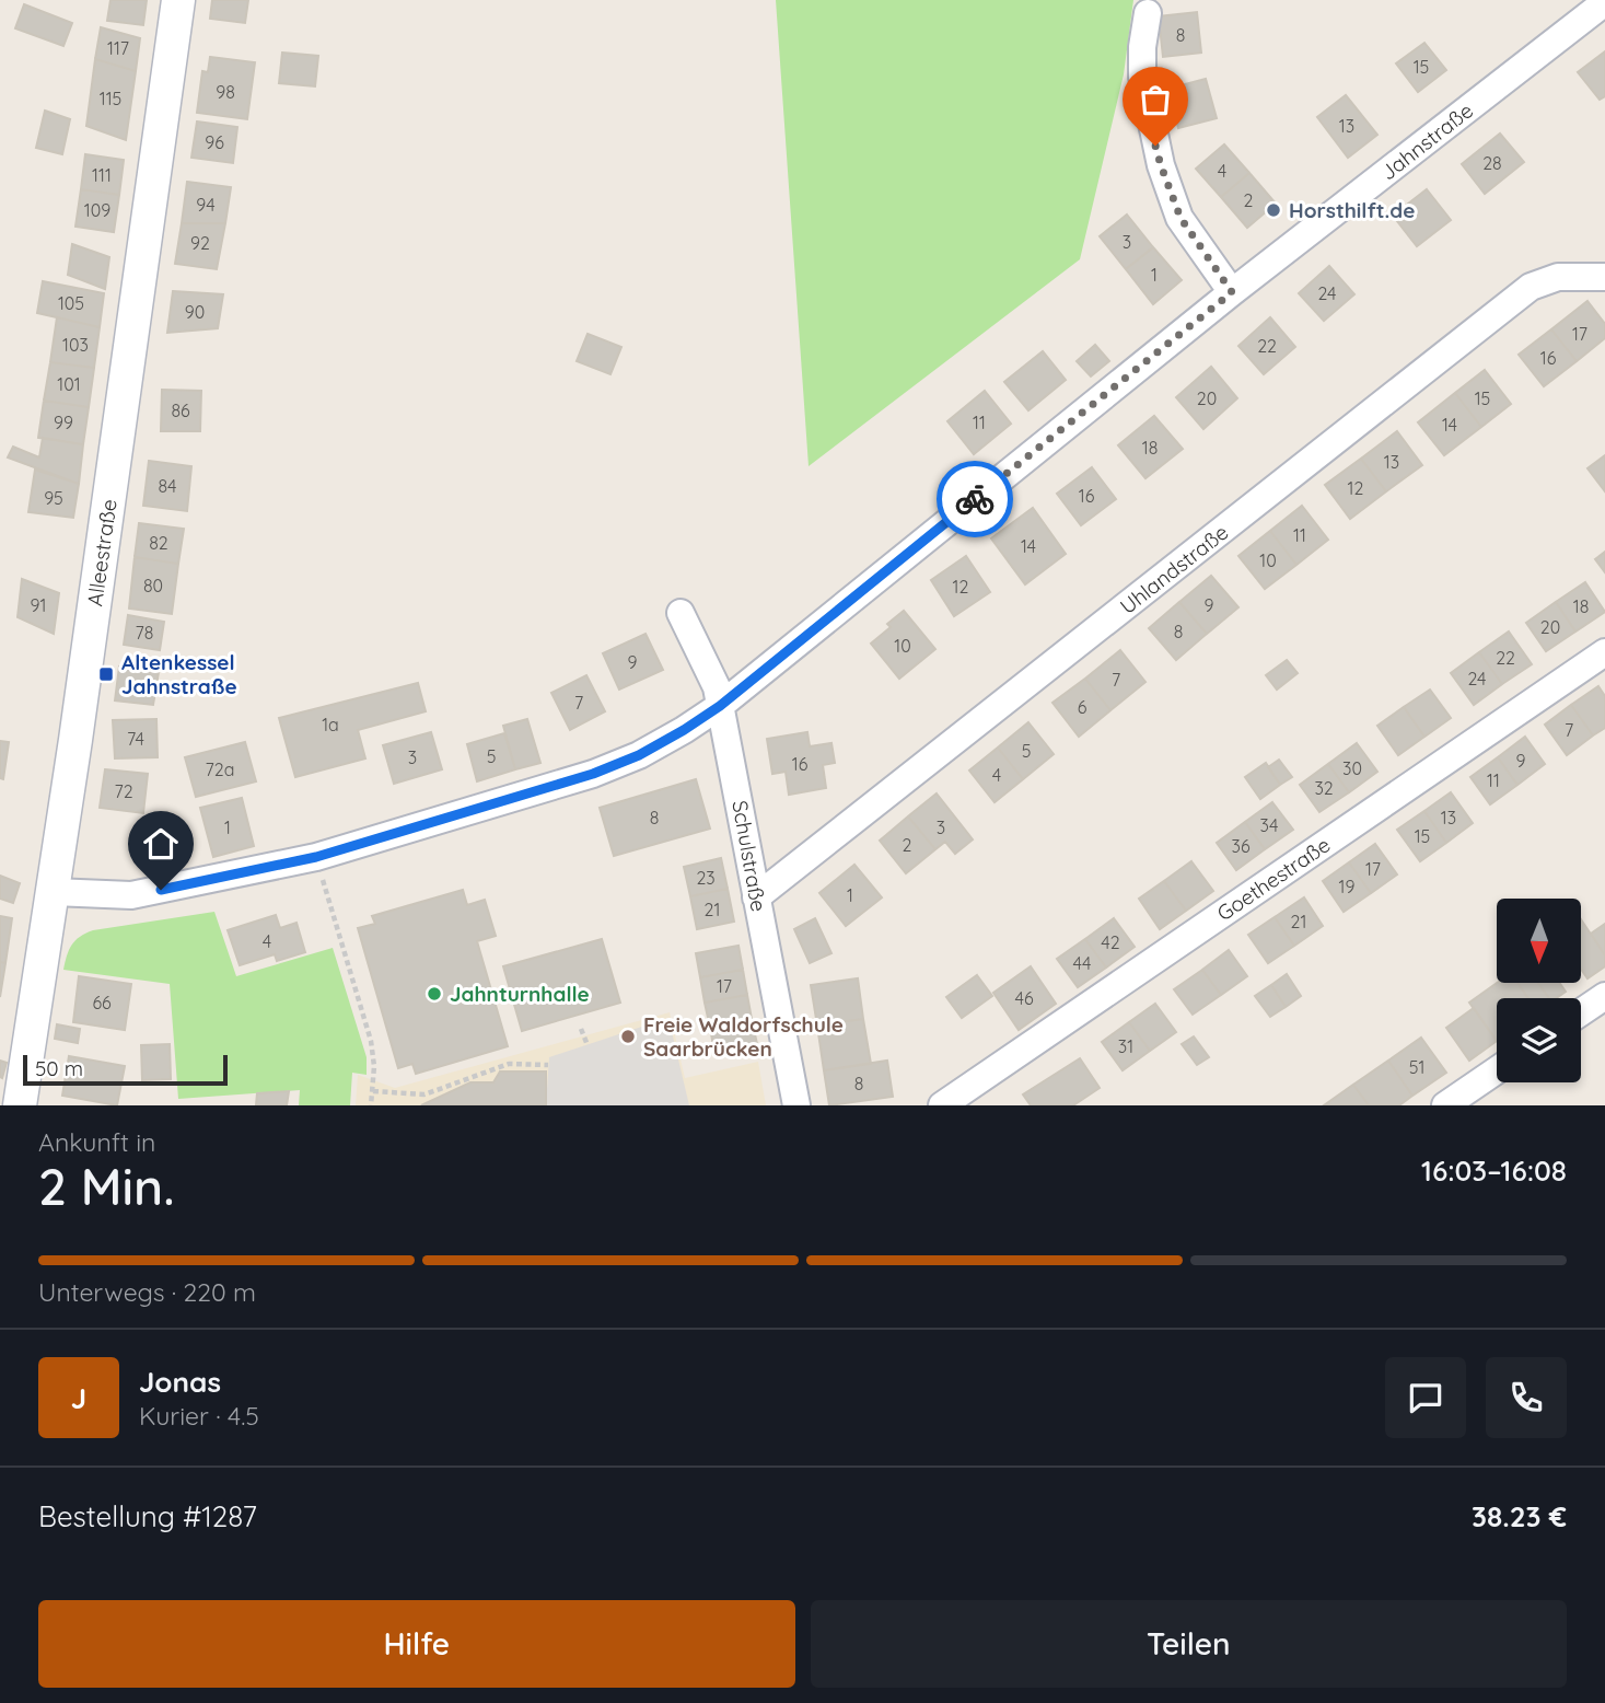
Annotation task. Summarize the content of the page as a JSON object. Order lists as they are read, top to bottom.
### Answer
{
  "streets": {
    "street": [
      "Jahnstraße",
      "Alleestraße",
      "Uhlandstraße",
      "Schulstraße",
      "Goethestraße"
    ]
  },
  "crossings": [
    ["Jahnstraße", "Alleestraße"],
    ["Jahnstraße", "Schulstraße"],
    ["Uhlandstraße", "Schulstraße"]
  ],
  "places": {
    "other": ["Horsthilft.de", "Jahnturnhalle", "Freie Waldorfschule Saarbrücken"],
    "transit": ["Altenkessel Jahnstraße"]
  },
  "house_numbers": [
    "8",
    "117",
    "15",
    "98",
    "115",
    "13",
    "96",
    "28",
    "4",
    "111",
    "2",
    "94",
    "109",
    "3",
    "92",
    "1",
    "24",
    "105",
    "90",
    "17",
    "103",
    "22",
    "16",
    "101",
    "20",
    "15",
    "86",
    "99",
    "11",
    "14",
    "18",
    "13",
    "84",
    "12",
    "16",
    "95",
    "11",
    "82",
    "14",
    "10",
    "80",
    "12",
    "91",
    "9",
    "18",
    "20",
    "8",
    "78",
    "10",
    "22",
    "9",
    "24",
    "7",
    "7",
    "6",
    "1a",
    "7",
    "74",
    "5",
    "5",
    "3",
    "9",
    "16",
    "30",
    "72a",
    "4",
    "11",
    "32",
    "72",
    "8",
    "13",
    "34",
    "1",
    "3",
    "15",
    "2",
    "36",
    "17",
    "23",
    "19",
    "1",
    "21",
    "21",
    "4",
    "42",
    "44",
    "17",
    "46",
    "66",
    "31",
    "51",
    "8"
  ],
  "scale_bar": "50 m",
  "north": "bottom",
  "page": {
    "scale": "50 m",
    "heading": ["2 Min.", "Ankunft in", "16:03–16:08"],
    "panel": [
      "Jonas",
      "Kurier · 4.5",
      "Bestellung #1287",
      "38.23 €"
    ],
    "bar": "Unterwegs · 220 m",
    "round": "J",
    "buttons": ["Hilfe", "Teilen"]
  }
}
